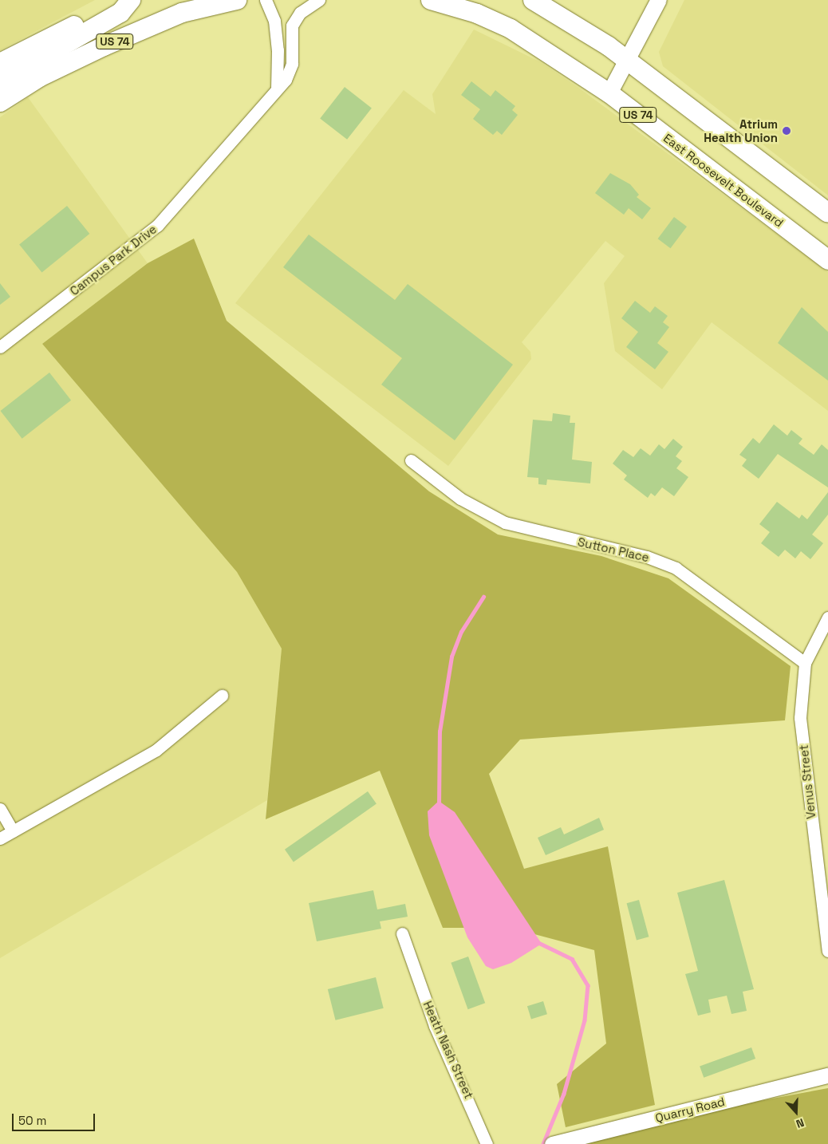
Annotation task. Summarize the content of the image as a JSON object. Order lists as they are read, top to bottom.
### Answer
{
  "streets": {
    "highway": ["US 74", "East Roosevelt Boulevard"],
    "street": [
      "Campus Park Drive",
      "Sutton Place",
      "Venus Street",
      "Heath Nash Street",
      "Quarry Road"
    ]
  },
  "crossings": [
    ["Sutton Place", "Venus Street"]
  ],
  "places": ["Atrium Health Union"],
  "scale_bar": "50 m",
  "north": "bottom"
}
